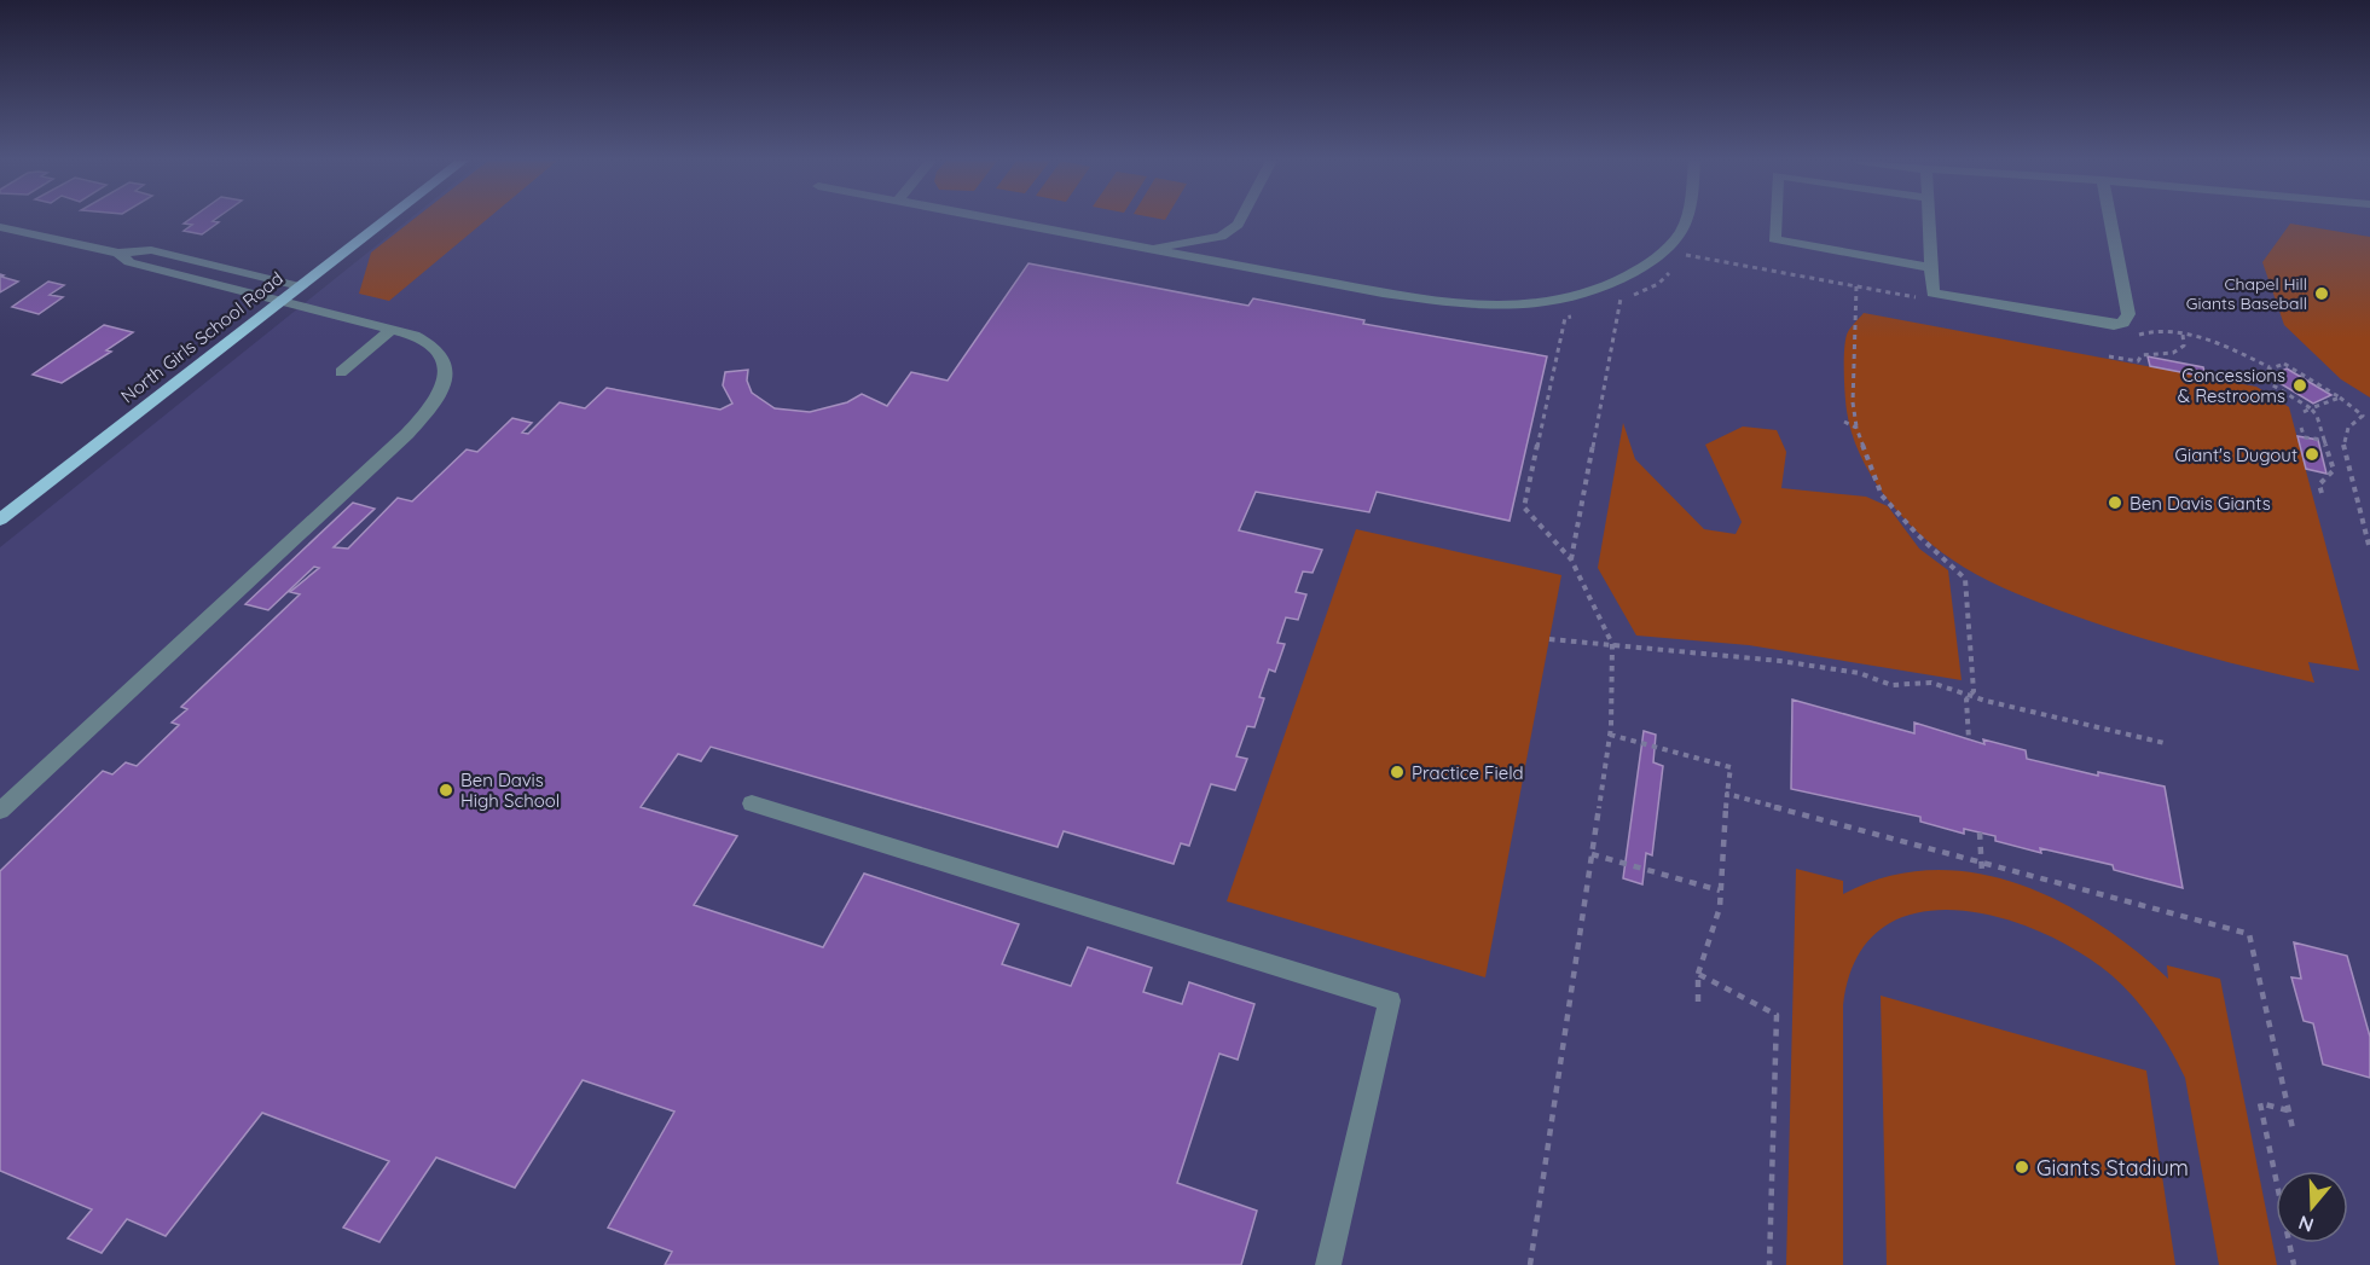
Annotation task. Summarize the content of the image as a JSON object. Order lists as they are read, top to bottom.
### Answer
{
  "streets": {
    "main road": ["North Girls School Road"]
  },
  "places": [
    "Chapel Hill Giants Baseball",
    "Concessions & Restrooms",
    "Giant's Dugout",
    "Ben Davis Giants",
    "Practice Field",
    "Ben Davis High School",
    "Giants Stadium"
  ],
  "north": "bottom"
}
